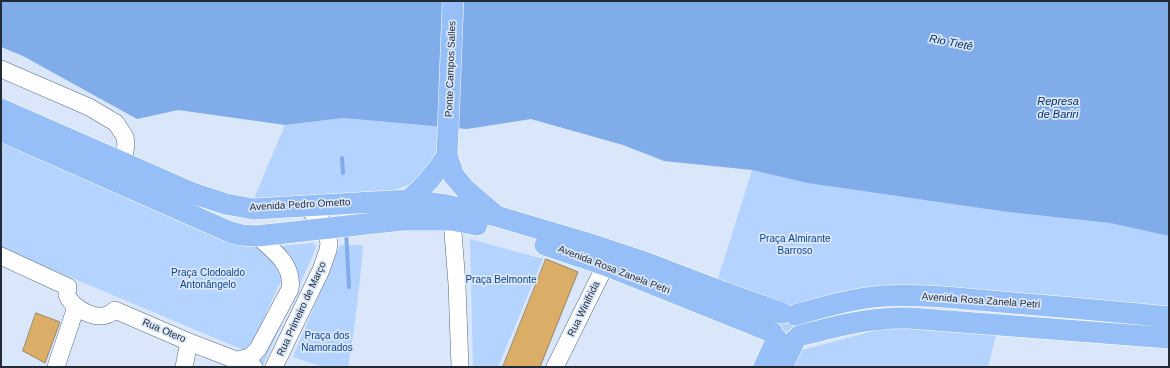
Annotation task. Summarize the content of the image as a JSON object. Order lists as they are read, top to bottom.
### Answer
{
  "streets": {
    "main road": ["Ponte Campos Salles", "Avenida Pedro Ometto", "Avenida Rosa Zanela Petri"],
    "street": ["Rua Primeiro de Março", "Rua Winifrida", "Rua Otero"]
  },
  "crossings": [
    ["Avenida Pedro Ometto", "Avenida Rosa Zanela Petri"],
    ["Avenida Rosa Zanela Petri", "Rua Winifrida"],
    ["Rua Primeiro de Março", "Rua Otero"]
  ],
  "water": ["Rio Tietê", "Represa de Bariri"],
  "parks": [
    "Praça Almirante Barroso",
    "Praça Clodoaldo Antonângelo",
    "Praça Belmonte",
    "Praça dos Namorados"
  ]
}
